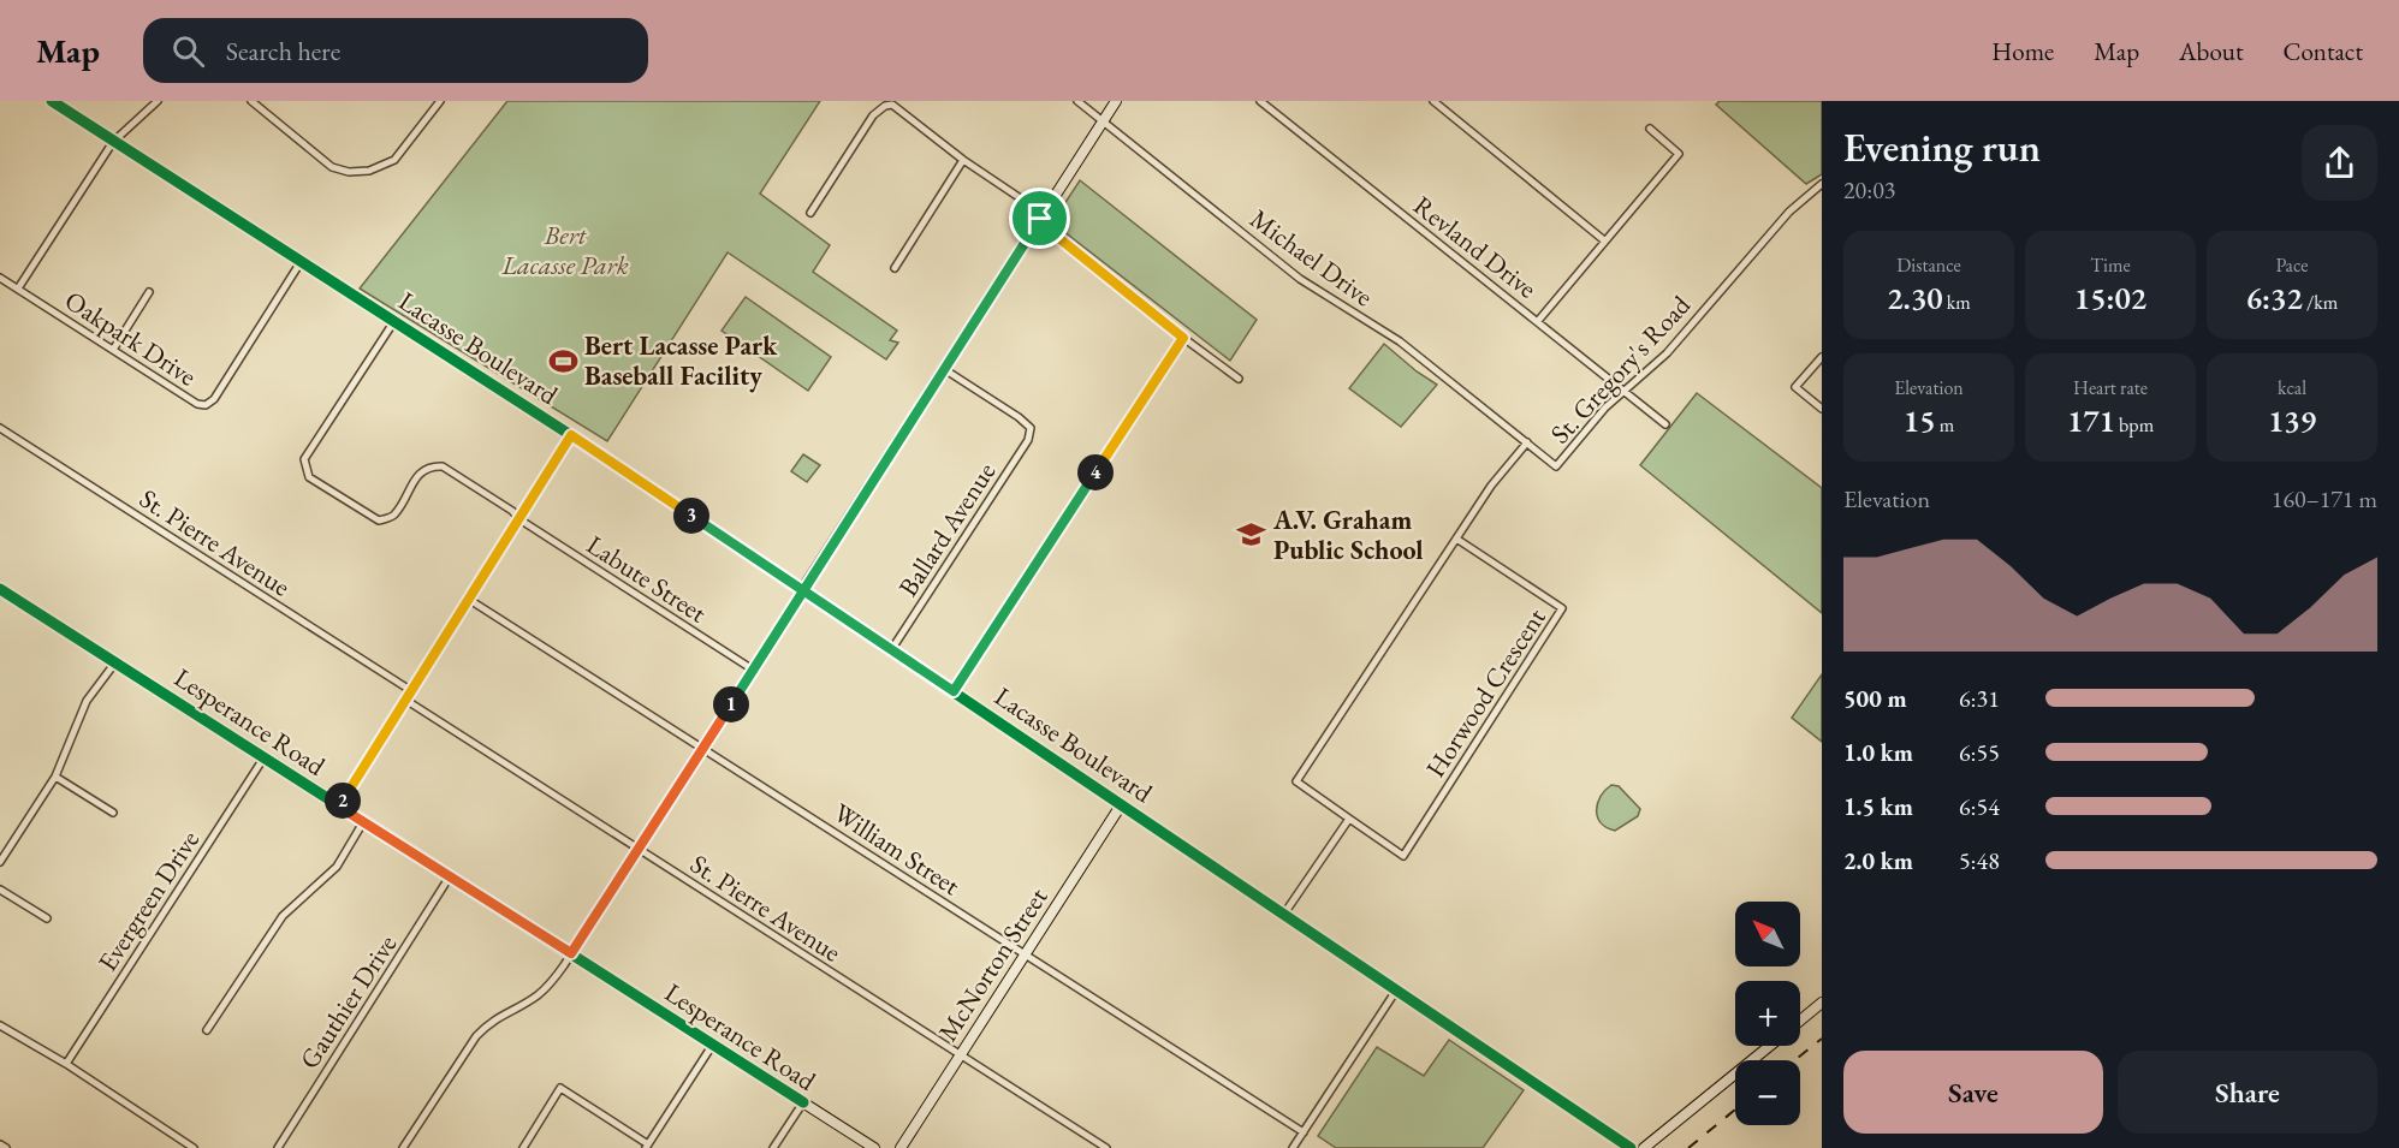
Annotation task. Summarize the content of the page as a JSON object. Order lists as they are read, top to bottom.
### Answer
{
  "streets": {
    "street": [
      "Revland Drive",
      "Michael Drive",
      "Oakpark Drive",
      "Lacasse Boulevard",
      "St. Gregory's Road",
      "Ballard Avenue",
      "St. Pierre Avenue",
      "Labute Street",
      "Horwood Crescent",
      "Lesperance Road",
      "William Street",
      "Evergreen Drive",
      "McNorton Street",
      "Gauthier Drive"
    ]
  },
  "crossings": [
    ["Revland Drive", "St. Gregory's Road"],
    ["Michael Drive", "St. Gregory's Road"],
    ["Oakpark Drive", "Lacasse Boulevard"],
    ["Lacasse Boulevard", "Ballard Avenue"],
    ["Lacasse Boulevard", "Labute Street"],
    ["Lacasse Boulevard", "McNorton Street"],
    ["St. Gregory's Road", "Horwood Crescent"],
    ["St. Pierre Avenue", "McNorton Street"],
    ["Lesperance Road", "Evergreen Drive"],
    ["Lesperance Road", "Gauthier Drive"],
    ["William Street", "McNorton Street"]
  ],
  "parks": ["Bert Lacasse Park"],
  "places": {
    "sports": ["Bert Lacasse Park Baseball Facility"],
    "school or university": ["A.V. Graham Public School"]
  },
  "north": "top left",
  "page": {
    "header": "Map",
    "search": "Search here",
    "nav": [
      "Home",
      "Map",
      "About",
      "Contact"
    ],
    "heading": ["Evening run", "20:03"],
    "stats": [
      ["Distance", "2.30 km"],
      ["Time", "15:02"],
      ["Pace", "6:32 /km"],
      ["Elevation", "15 m"],
      ["Heart rate", "171 bpm"],
      ["kcal", "139"]
    ],
    "pins": [
      "4",
      "3",
      "1",
      "2"
    ],
    "chart": ["Elevation", "160–171 m"],
    "list": [
      {
        "name": "500 m",
        "note": "6:31"
      },
      {
        "name": "1.0 km",
        "note": "6:55"
      },
      {
        "name": "1.5 km",
        "note": "6:54"
      },
      {
        "name": "2.0 km",
        "note": "5:48"
      }
    ],
    "map_buttons": ["+", "−"],
    "buttons": ["Save", "Share"]
  }
}
